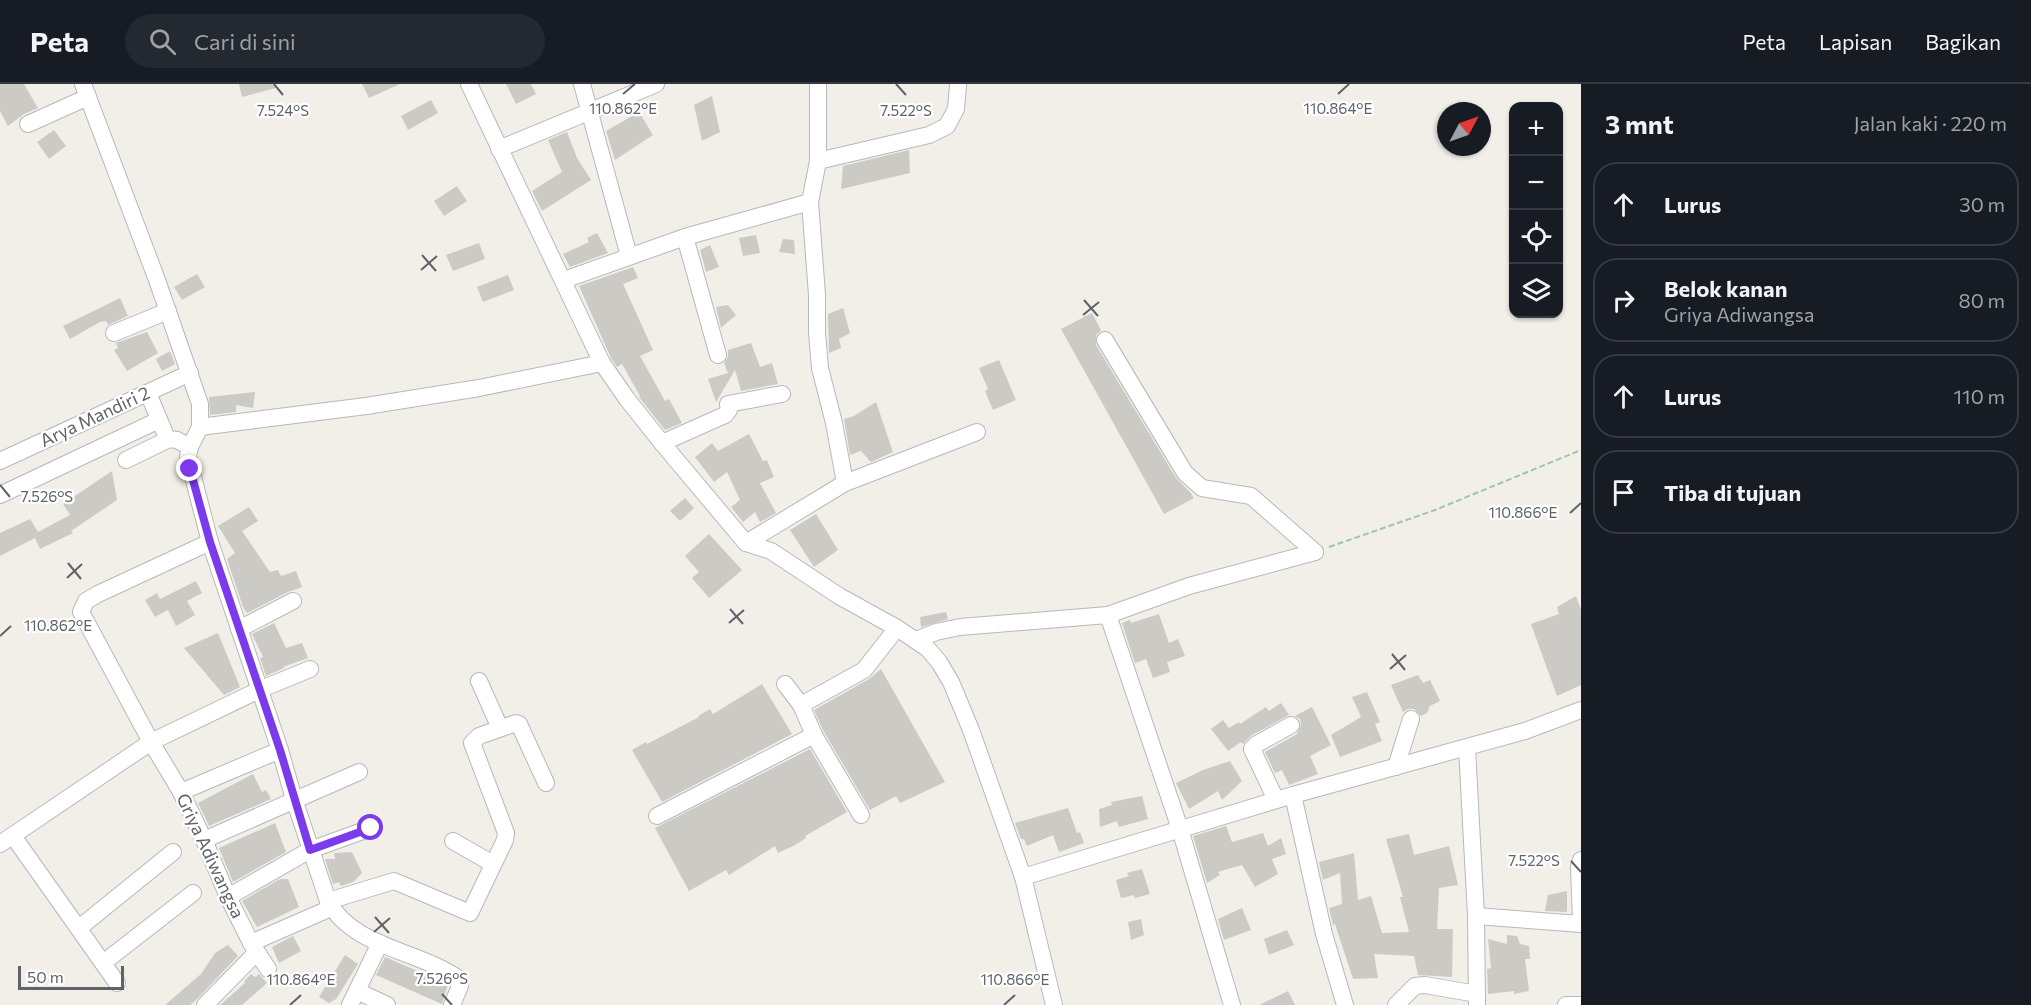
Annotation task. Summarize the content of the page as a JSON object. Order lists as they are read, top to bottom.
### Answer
{
  "streets": {
    "street": ["Arya Mandiri 2", "Griya Adiwangsa"]
  },
  "scale_bar": "50 m",
  "north": "top right",
  "page": {
    "header": "Peta",
    "search": "Cari di sini",
    "nav": ["Peta", "Lapisan", "Bagikan"],
    "heading": ["3 mnt", "Jalan kaki · 220 m"],
    "map_buttons": ["+", "−"],
    "list": [
      ["Lurus", "30 m"],
      ["Belok kanan", "Griya Adiwangsa", "80 m"],
      ["Lurus", "110 m"],
      "Tiba di tujuan"
    ],
    "scale": "50 m"
  },
  "coordinates": [
    "110.862°E",
    "110.864°E",
    "7.524°S",
    "7.522°S",
    "7.526°S",
    "110.866°E"
  ]
}
